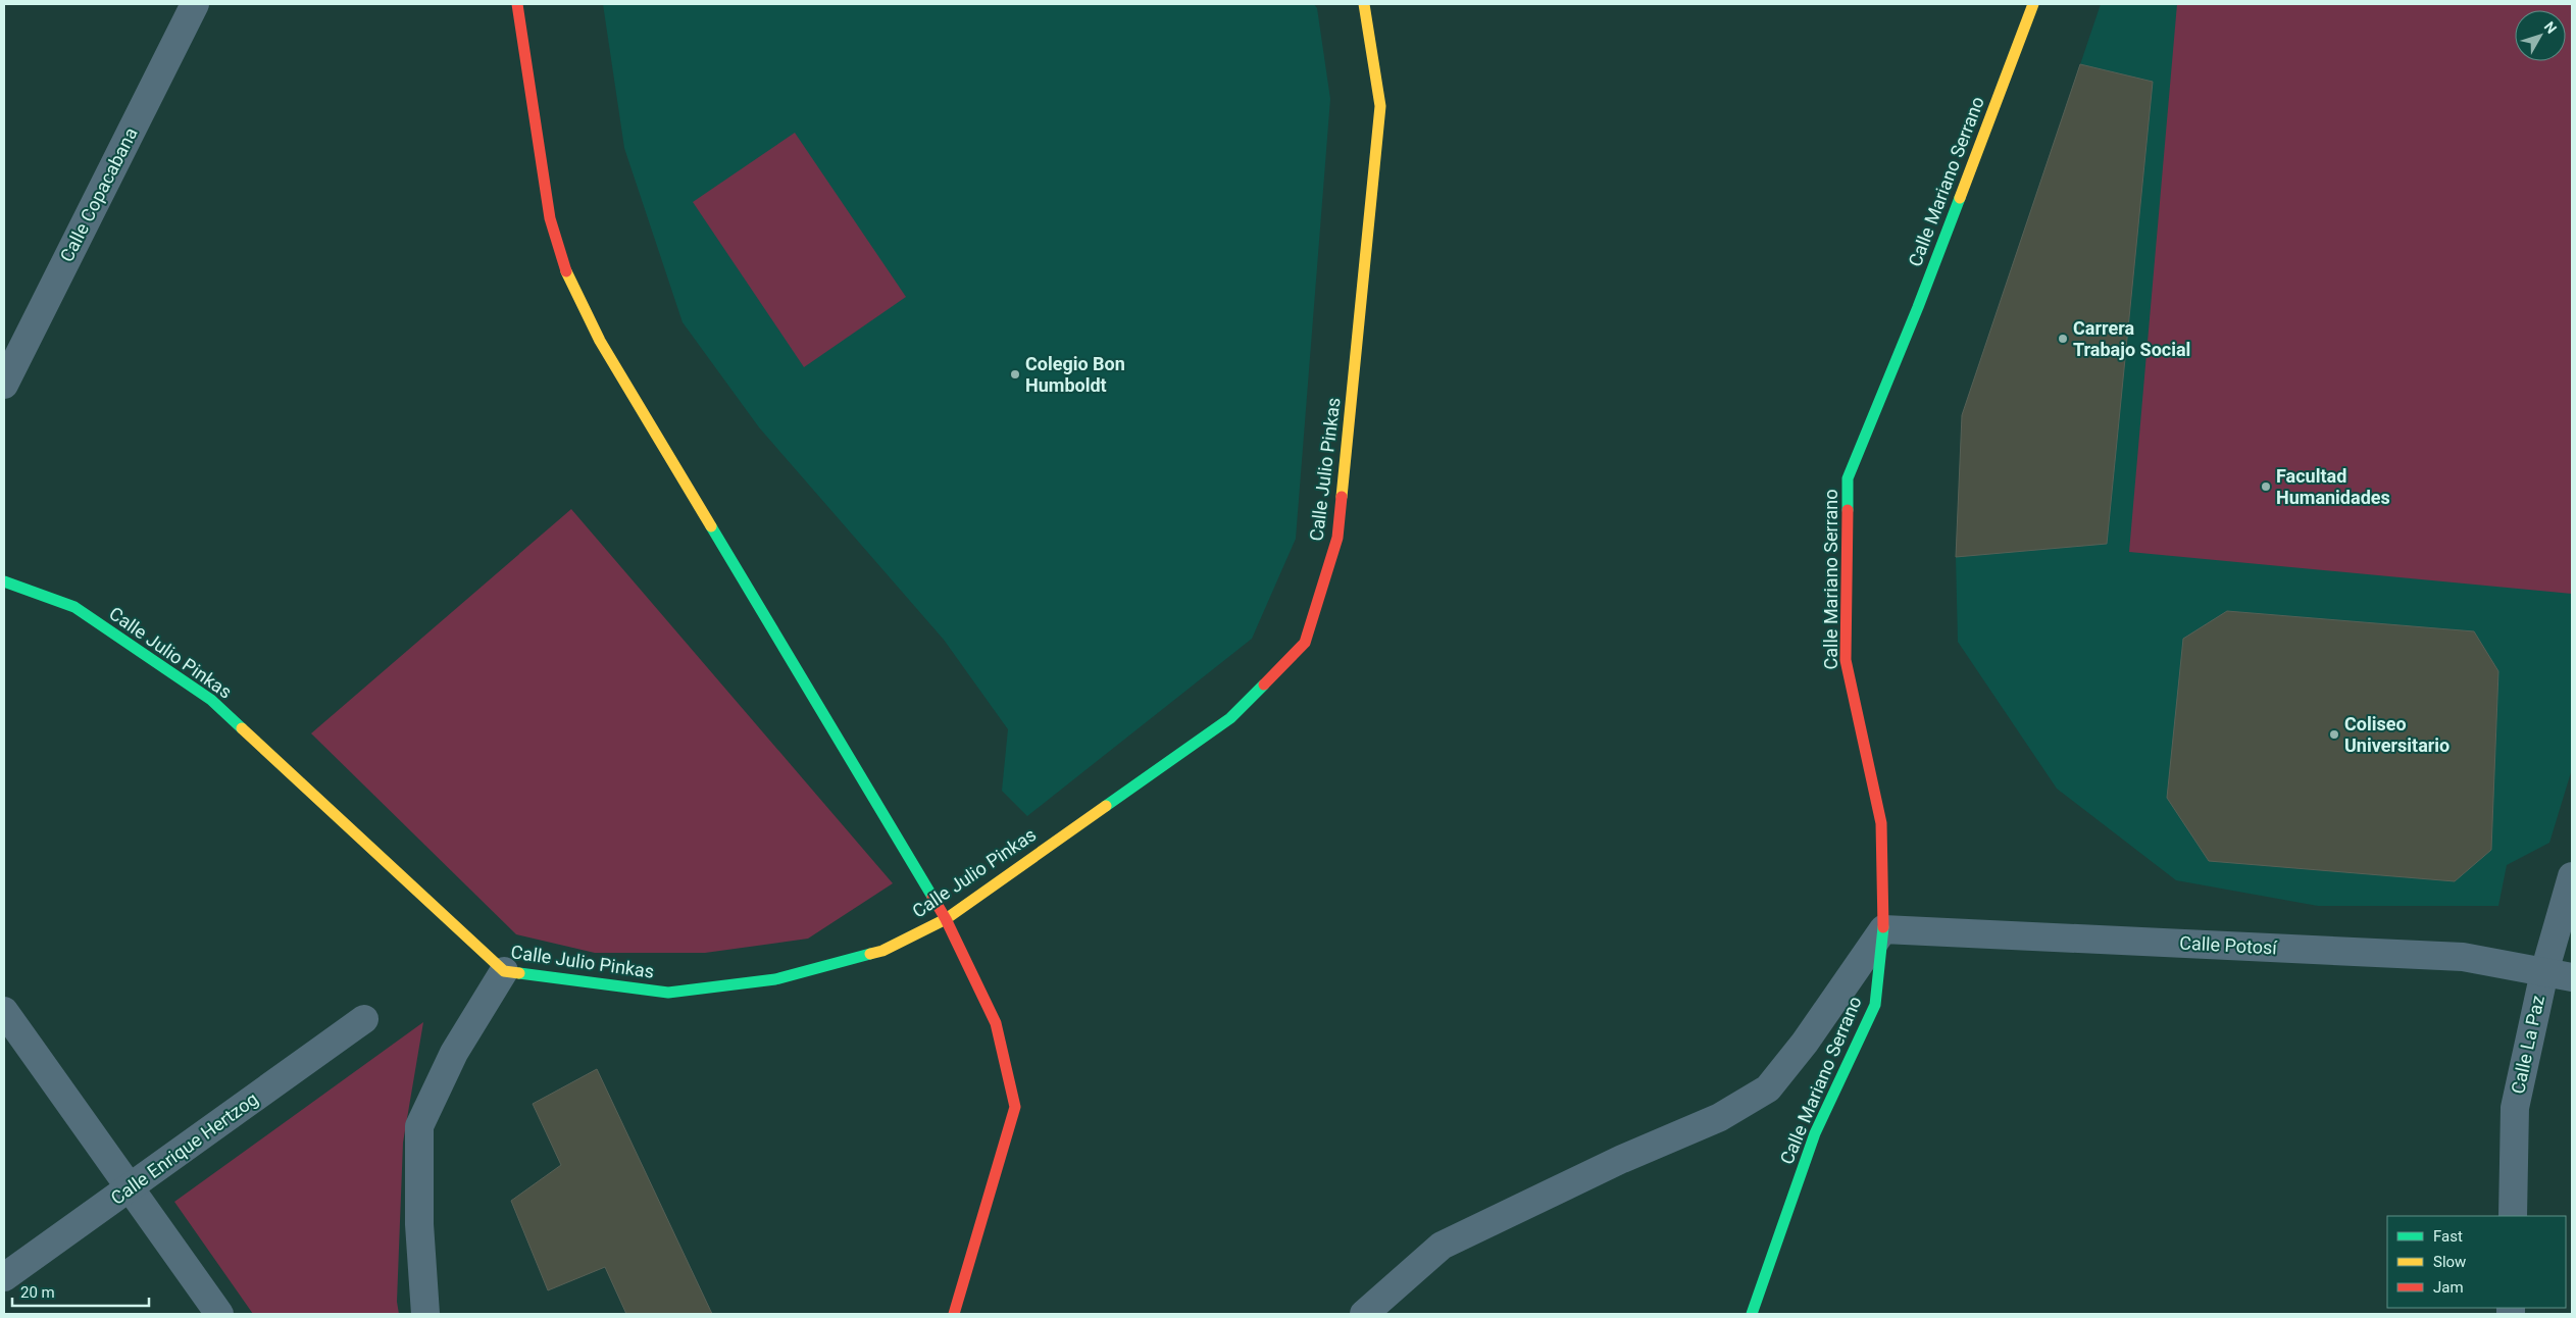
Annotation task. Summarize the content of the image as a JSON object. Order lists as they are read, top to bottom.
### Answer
{
  "streets": {
    "street": [
      "Calle Mariano Serrano",
      "Calle Copacabana",
      "Calle Julio Pinkas",
      "Calle Potosí",
      "Calle La Paz",
      "Calle Enrique Hertzog"
    ]
  },
  "crossings": [
    ["Calle Mariano Serrano", "Calle Potosí"],
    ["Calle Potosí", "Calle La Paz"]
  ],
  "places": [
    "Carrera Trabajo Social",
    "Colegio Bon Humboldt",
    "Facultad Humanidades",
    "Coliseo Universitario"
  ],
  "legend": ["Fast", "Slow", "Jam"],
  "scale_bar": "20 m",
  "north": "top right"
}
